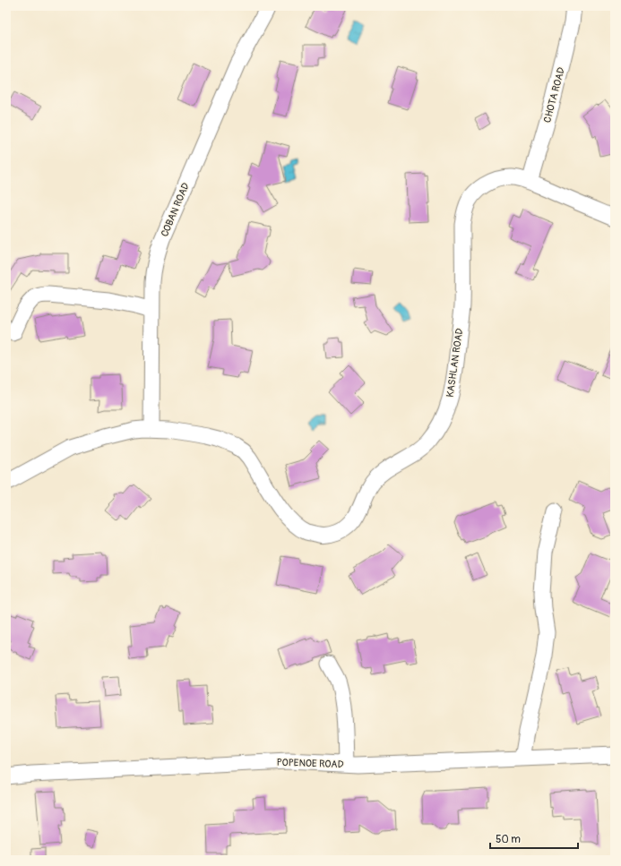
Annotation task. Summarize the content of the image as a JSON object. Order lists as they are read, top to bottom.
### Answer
{
  "streets": {
    "street": [
      "CHOTA ROAD",
      "COBAN ROAD",
      "KASHLAN ROAD",
      "POPENOE ROAD"
    ]
  },
  "crossings": [
    ["CHOTA ROAD", "KASHLAN ROAD"],
    ["COBAN ROAD", "KASHLAN ROAD"]
  ],
  "scale_bar": "50 m"
}
